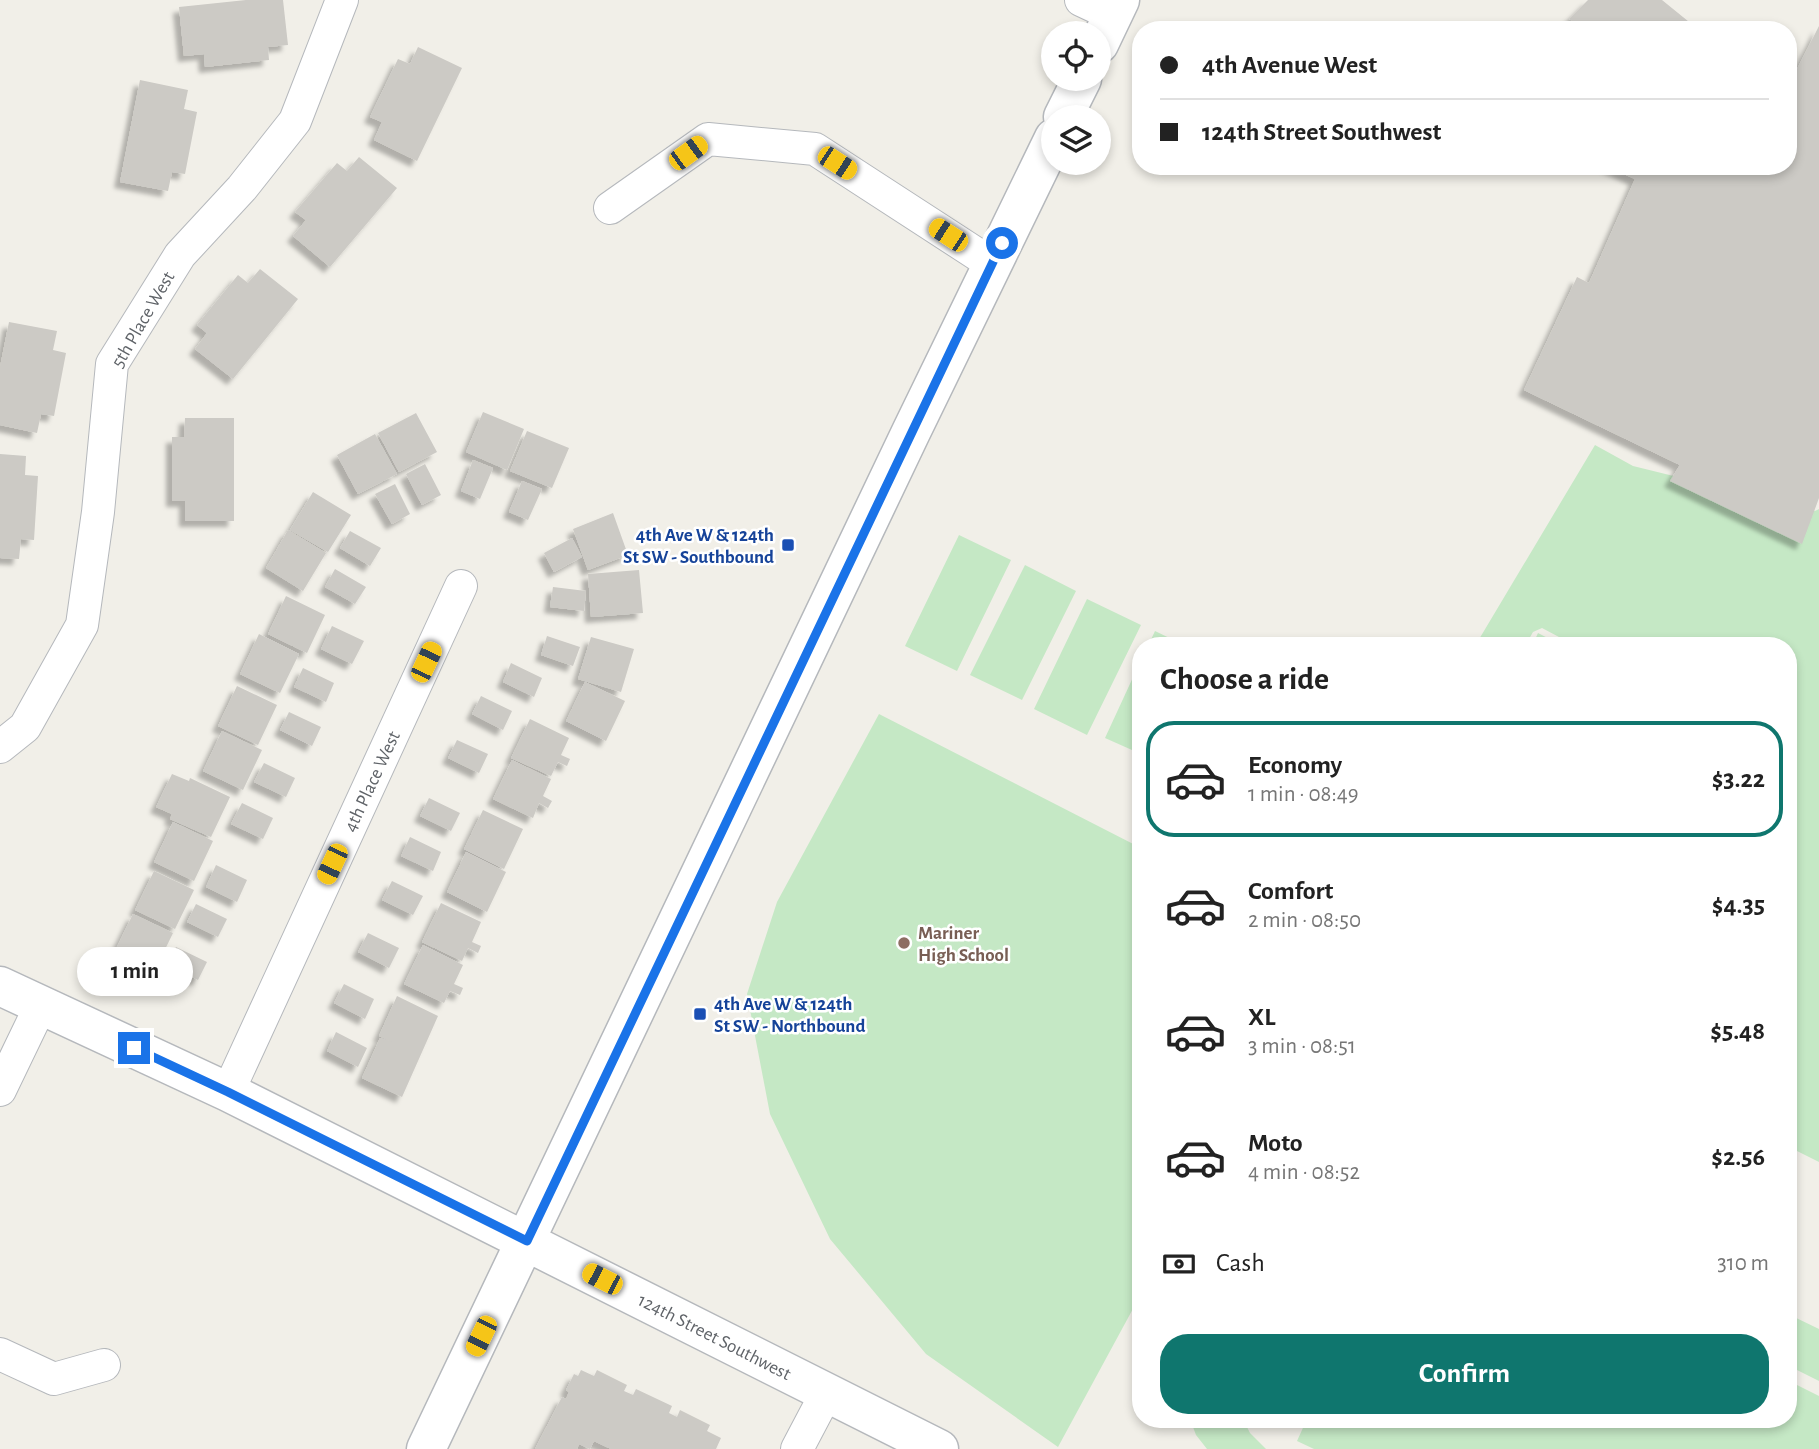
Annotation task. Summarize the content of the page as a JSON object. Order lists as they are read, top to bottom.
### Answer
{
  "streets": {
    "street": ["5th Place West", "4th Place West", "124th Street Southwest"]
  },
  "crossings": [
    ["4th Place West", "124th Street Southwest"]
  ],
  "places": {
    "transit": ["4th Ave W & 124th St SW - Southbound", "4th Ave W & 124th St SW - Northbound"],
    "other": ["Mariner High School"]
  },
  "page": {
    "banner": ["4th Avenue West", "124th Street Southwest"],
    "heading": "Choose a ride",
    "list": [
      {
        "name": "Economy",
        "note": "1 min · 08:49",
        "value": "$3.22"
      },
      {
        "name": "Comfort",
        "note": "2 min · 08:50",
        "value": "$4.35"
      },
      {
        "name": "XL",
        "note": "3 min · 08:51",
        "value": "$5.48"
      },
      {
        "name": "Moto",
        "note": "4 min · 08:52",
        "value": "$2.56"
      }
    ],
    "bubble": "1 min",
    "pay": ["Cash", "310 m"],
    "buttons": "Confirm"
  }
}
